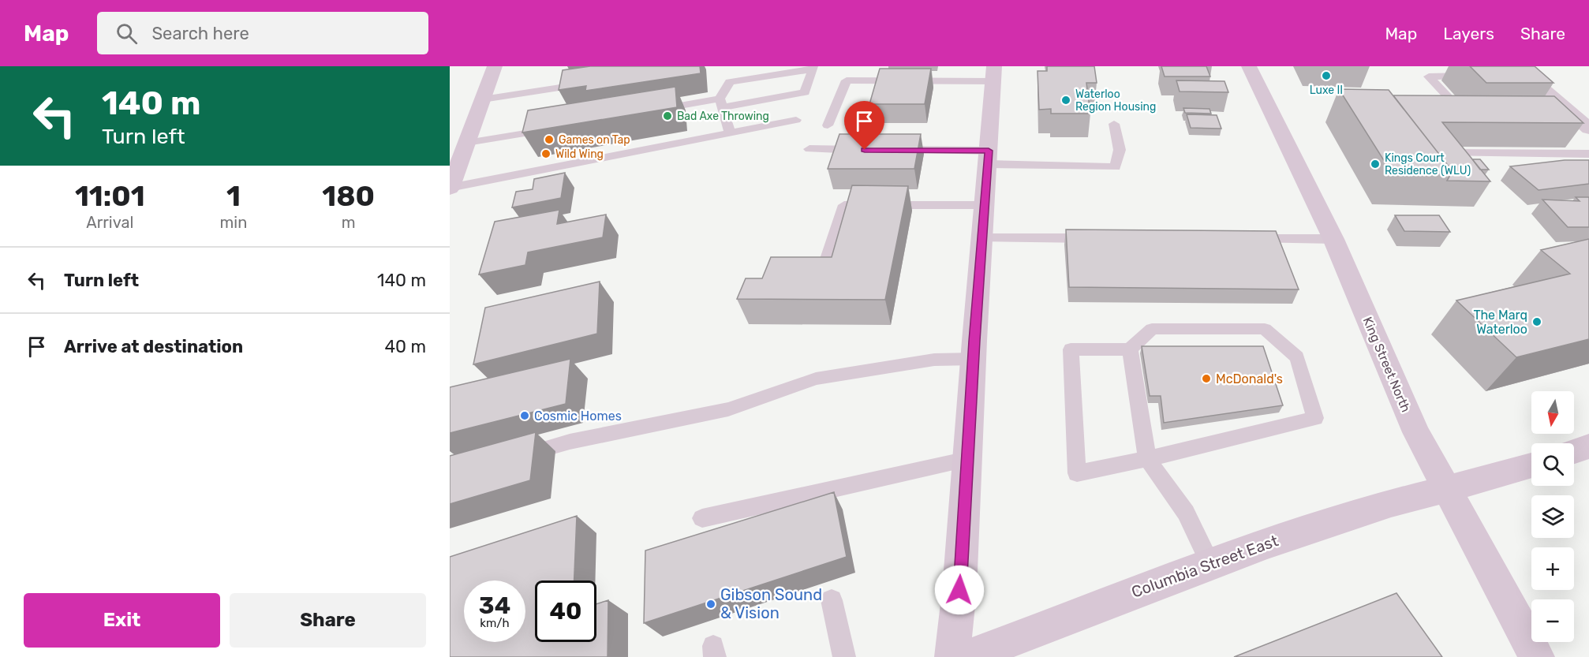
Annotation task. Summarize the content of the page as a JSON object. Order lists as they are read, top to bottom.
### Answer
{
  "streets": {
    "main road": ["King Street North", "Columbia Street East"]
  },
  "crossings": [
    ["King Street North", "Columbia Street East"]
  ],
  "places": [
    "Luxe II",
    "Waterloo Region Housing",
    "Bad Axe Throwing",
    "Games on Tap",
    "Wild Wing",
    "Kings Court Residence (WLU)",
    "The Marq Waterloo",
    "McDonald's",
    "Cosmic Homes",
    "Gibson Sound & Vision"
  ],
  "north": "bottom",
  "page": {
    "header": "Map",
    "search": "Search here",
    "nav": ["Map", "Layers", "Share"],
    "turn": ["140 m", "Turn left"],
    "eta": [
      "11:01",
      "Arrival",
      "1",
      "min",
      "180",
      "m"
    ],
    "list": [
      {
        "name": "Turn left",
        "value": "140 m"
      },
      {
        "name": "Arrive at destination",
        "value": "40 m"
      }
    ],
    "map_buttons": ["+", "−"],
    "speed": "34 km/h",
    "limit": "40",
    "buttons": ["Exit", "Share"]
  }
}
